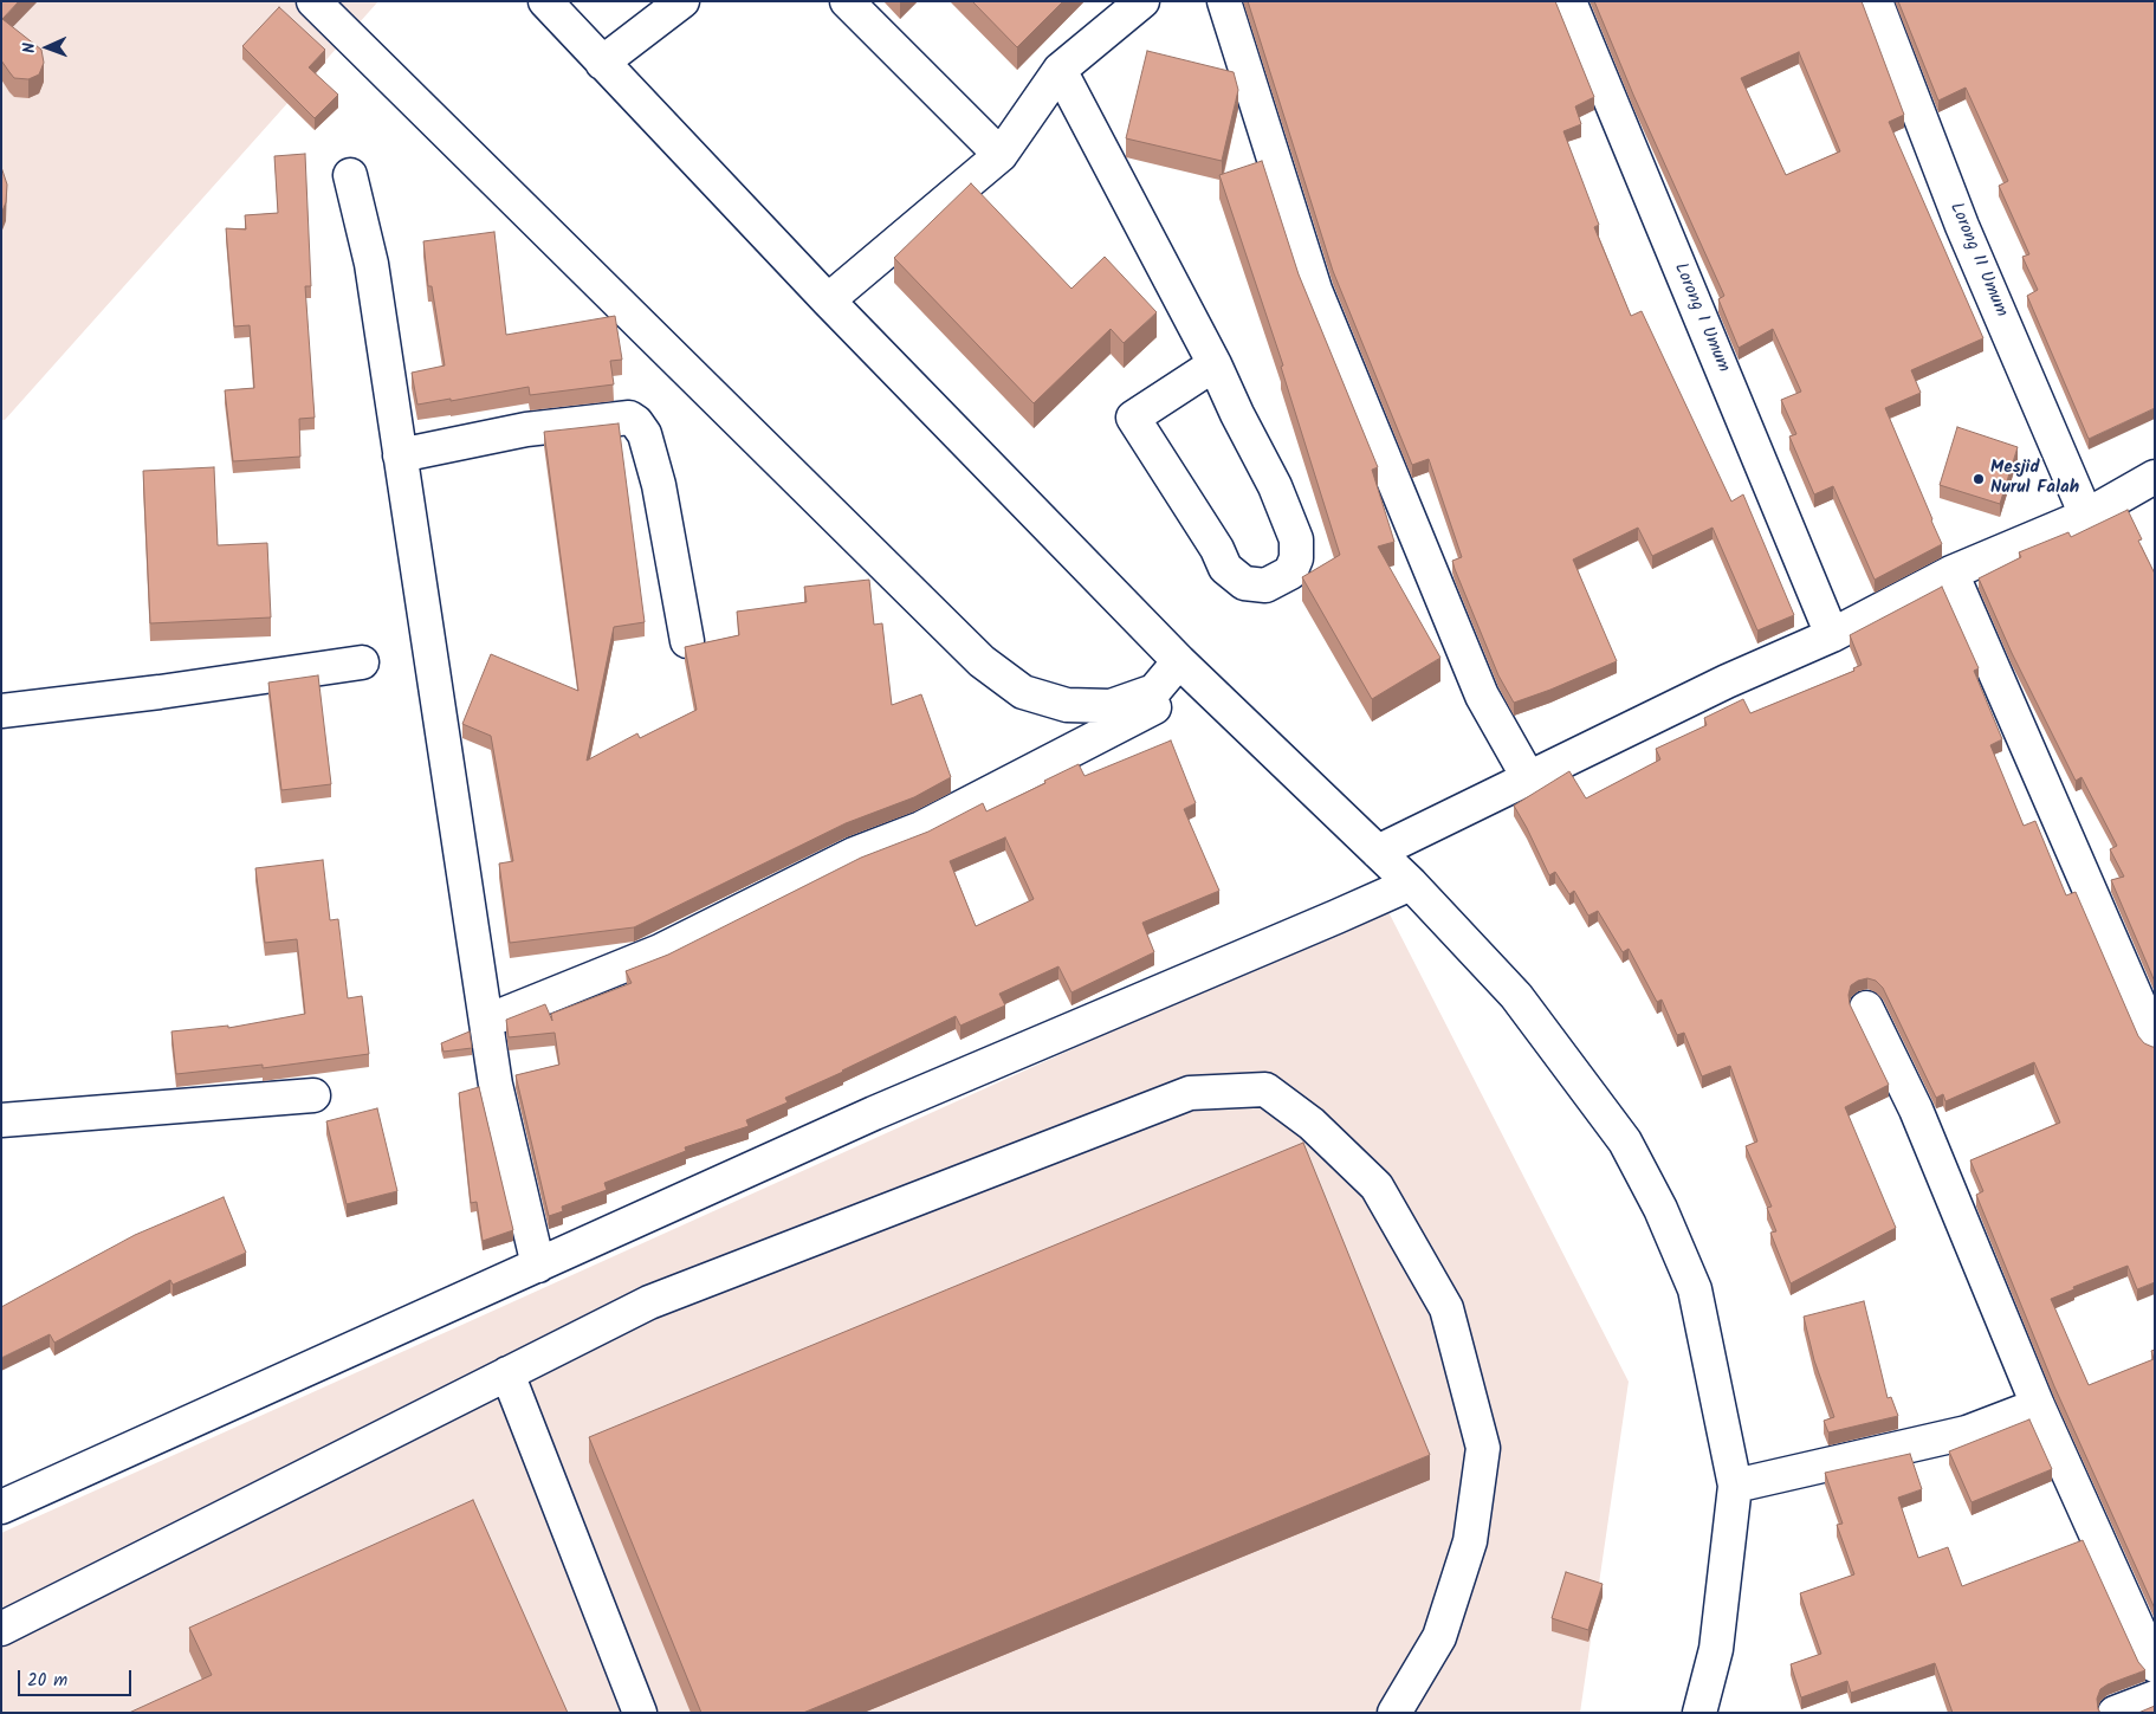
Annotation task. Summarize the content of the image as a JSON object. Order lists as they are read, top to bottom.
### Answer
{
  "streets": {
    "street": ["Lorong II Umum", "Lorong I Umum"]
  },
  "places": ["Mesjid Nurul Falah"],
  "scale_bar": "20 m",
  "north": "left"
}
